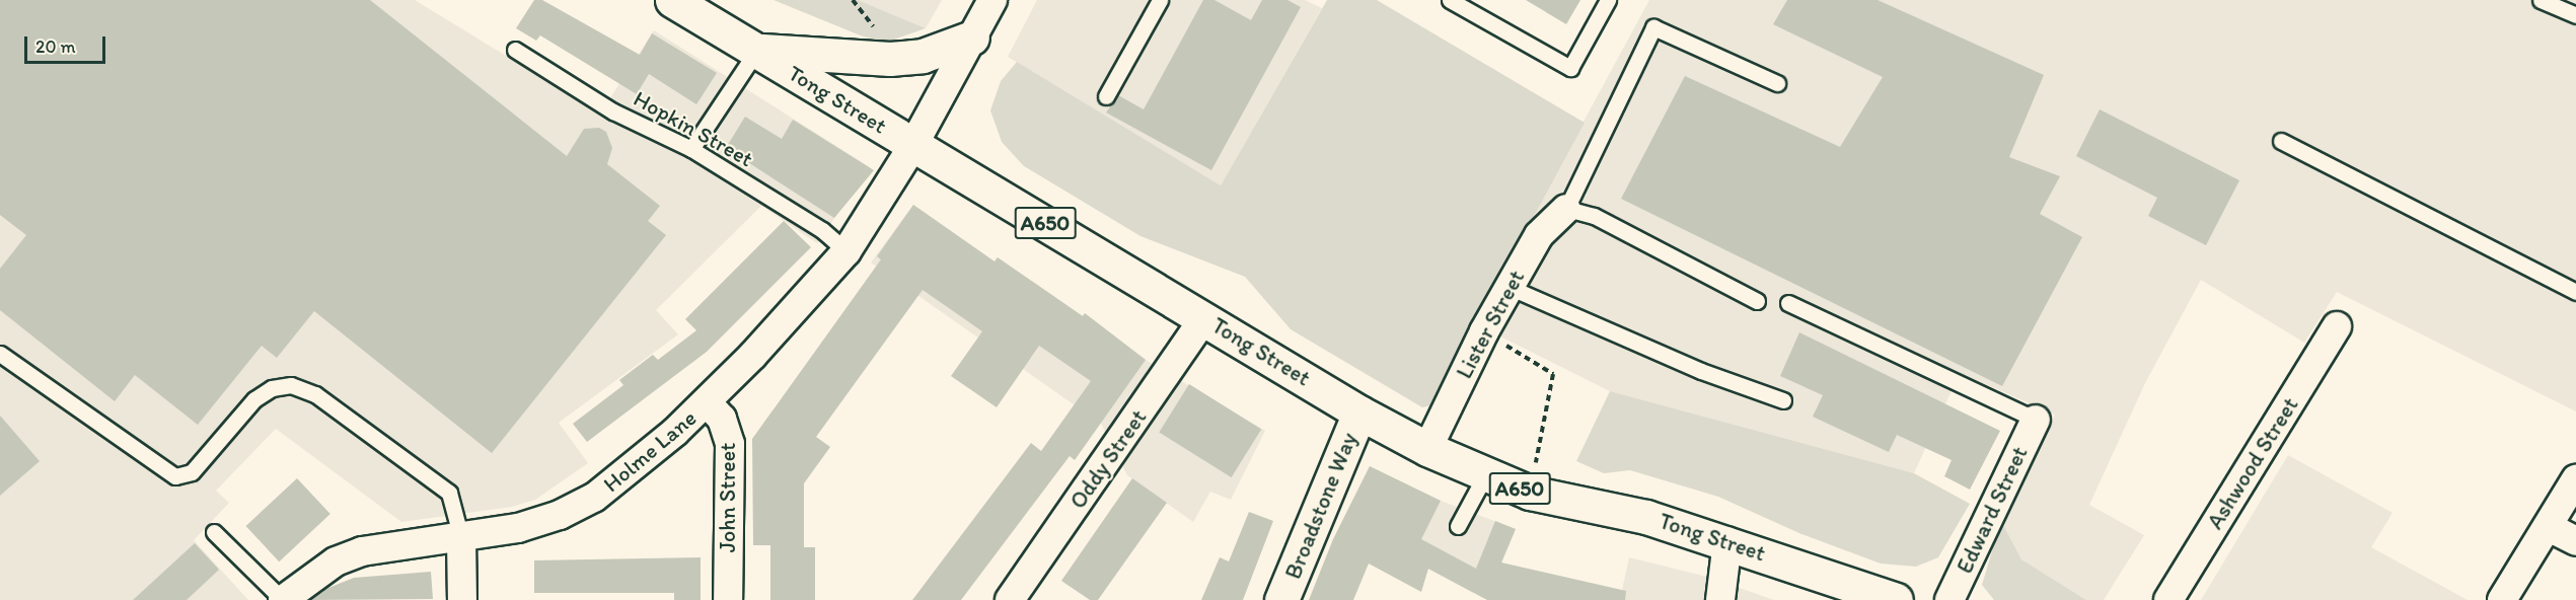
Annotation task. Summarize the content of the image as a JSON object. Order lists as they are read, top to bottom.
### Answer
{
  "streets": {
    "main road": ["Tong Street", "A650", "Broadstone Way"],
    "street": [
      "Lister Street",
      "Holme Lane",
      "Oddy Street",
      "Ashwood Street",
      "John Street",
      "Edward Street"
    ],
    "lane": ["Hopkin Street"]
  },
  "crossings": [
    ["Tong Street", "Lister Street"],
    ["Tong Street", "Holme Lane"],
    ["Tong Street", "Oddy Street"],
    ["Tong Street", "Broadstone Way"],
    ["Hopkin Street", "Holme Lane"],
    ["Holme Lane", "John Street"]
  ],
  "scale_bar": "20 m"
}
